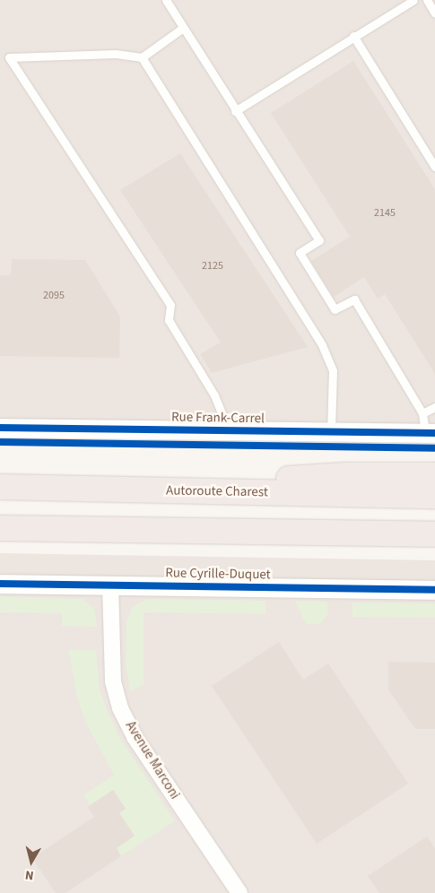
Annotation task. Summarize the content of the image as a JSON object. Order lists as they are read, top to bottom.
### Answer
{
  "streets": {
    "highway": ["Autoroute Charest"],
    "street": ["Rue Frank-Carrel", "Rue Cyrille-Duquet", "Avenue Marconi"]
  },
  "crossings": [
    ["Rue Cyrille-Duquet", "Avenue Marconi"]
  ],
  "house_numbers": ["2145", "2125", "2095"],
  "north": "bottom"
}
